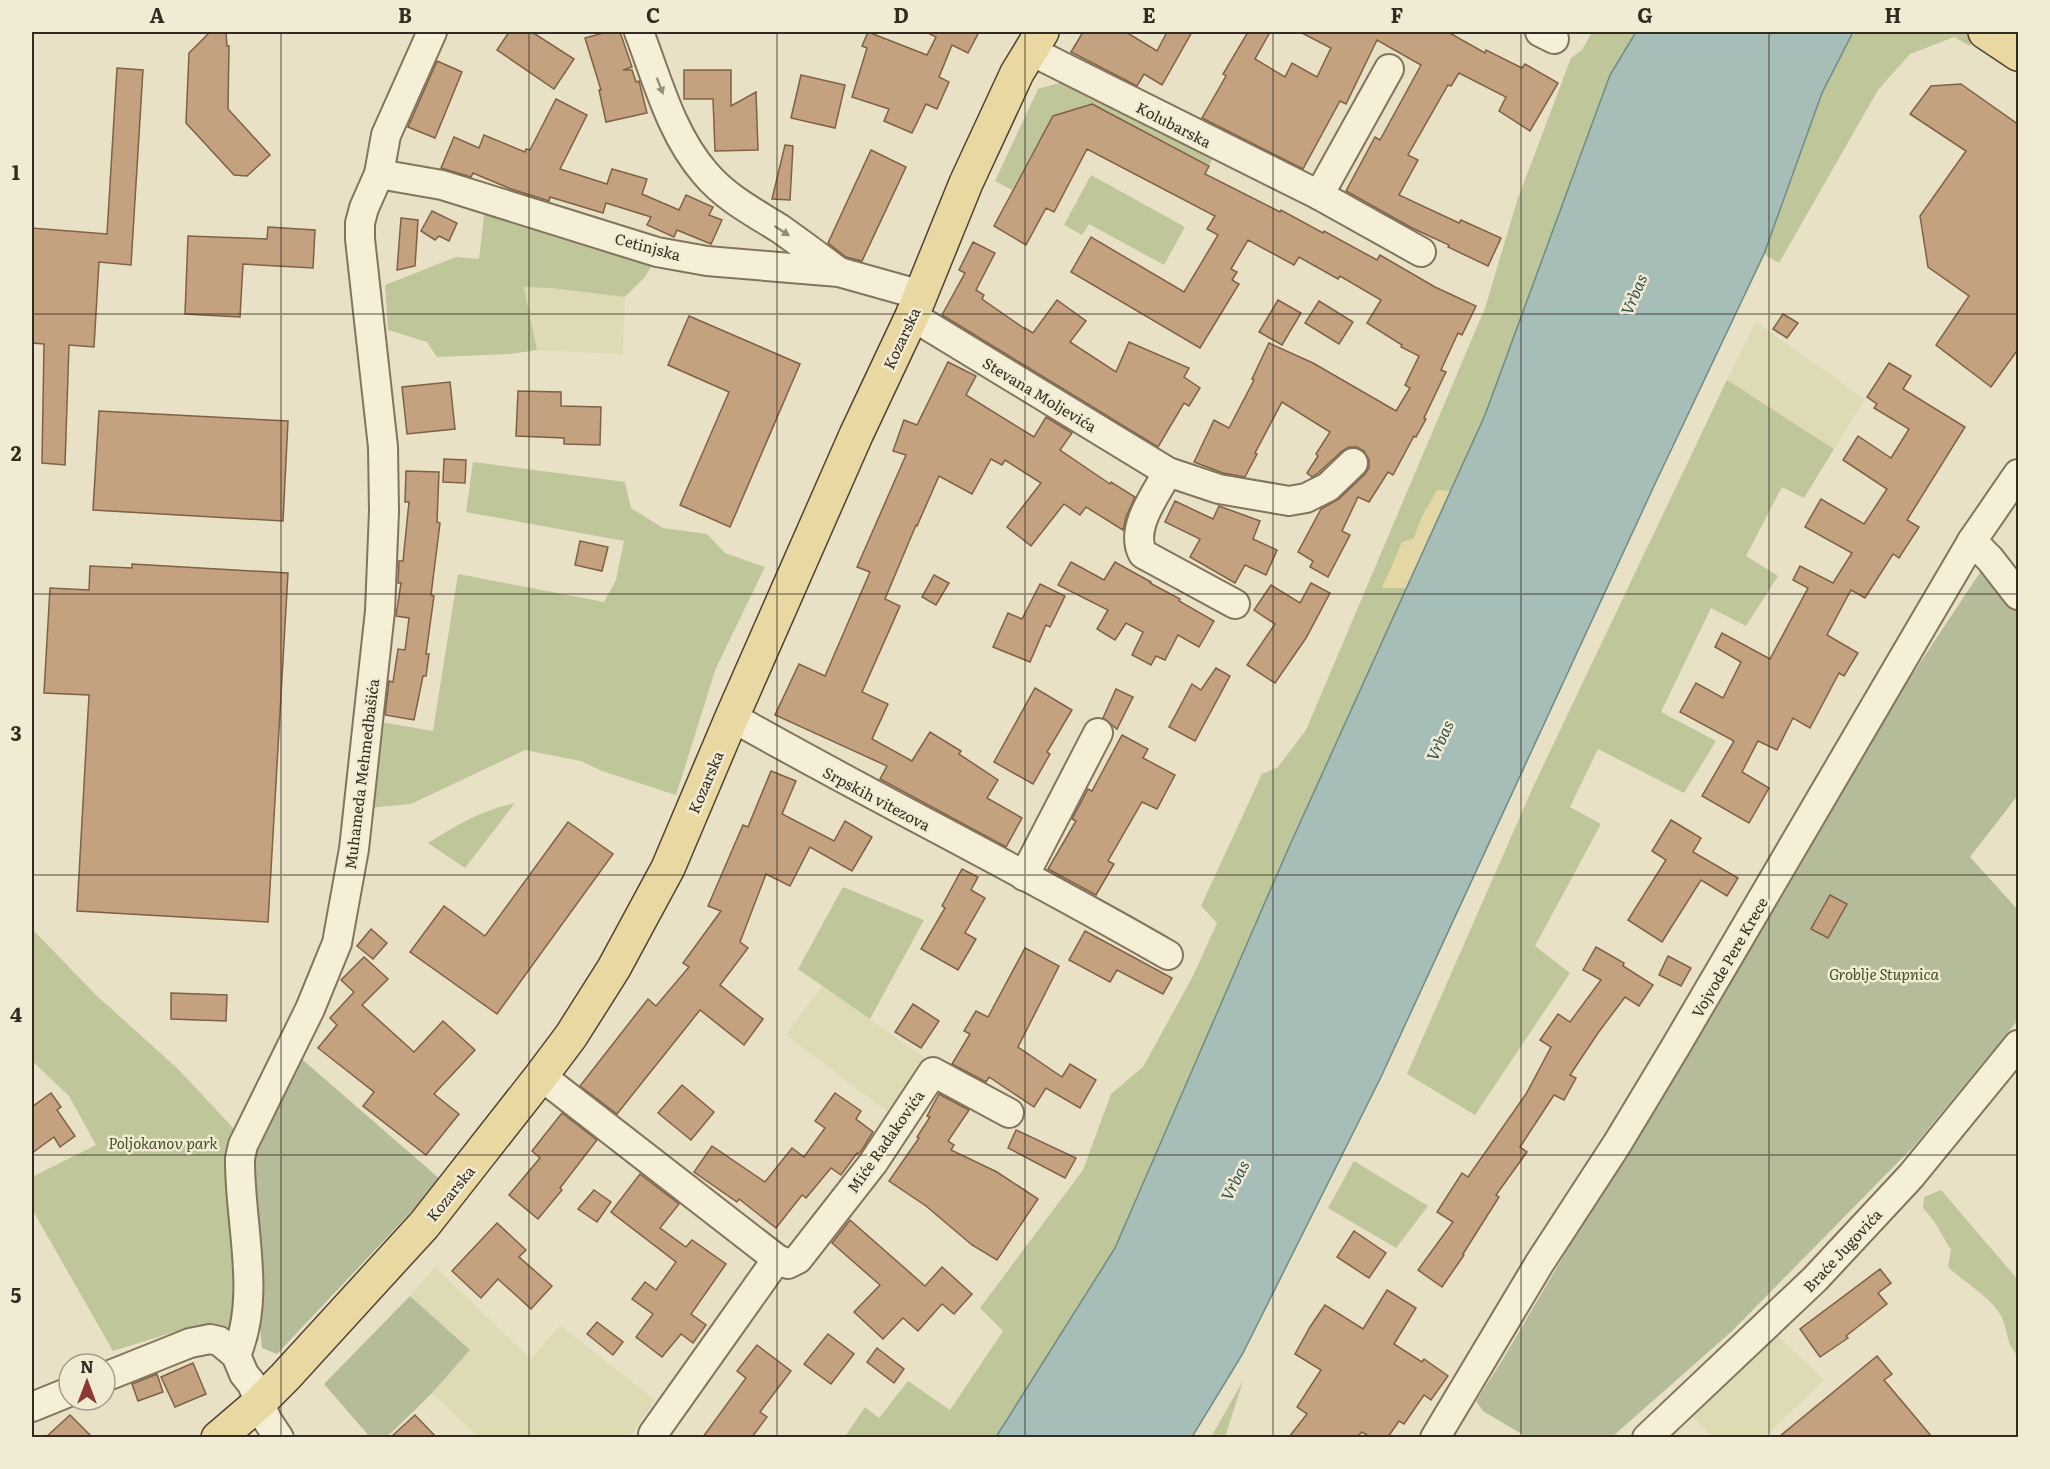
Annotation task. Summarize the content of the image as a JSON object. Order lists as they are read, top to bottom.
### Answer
{
  "streets": {
    "main road": ["Kozarska"],
    "street": [
      "Kolubarska",
      "Cetinjska",
      "Stevana Moljevića",
      "Muhameda Mehmedbašića",
      "Srpskih vitezova",
      "Vojvode Pere Krece",
      "Miće Radakovića",
      "Braće Jugovića"
    ]
  },
  "crossings": [
    ["Kolubarska", "Kozarska"],
    ["Cetinjska", "Kozarska"],
    ["Cetinjska", "Stevana Moljevića"],
    ["Cetinjska", "Muhameda Mehmedbašića"],
    ["Kozarska", "Stevana Moljevića"],
    ["Kozarska", "Srpskih vitezova"]
  ],
  "water": ["Vrbas"],
  "parks": ["Groblje Stupnica", "Poljokanov park"],
  "north": "top",
  "grid": {
    "columns": [
      "A",
      "B",
      "C",
      "D",
      "E",
      "F",
      "G",
      "H"
    ],
    "rows": [
      "1",
      "2",
      "3",
      "4",
      "5"
    ]
  }
}
